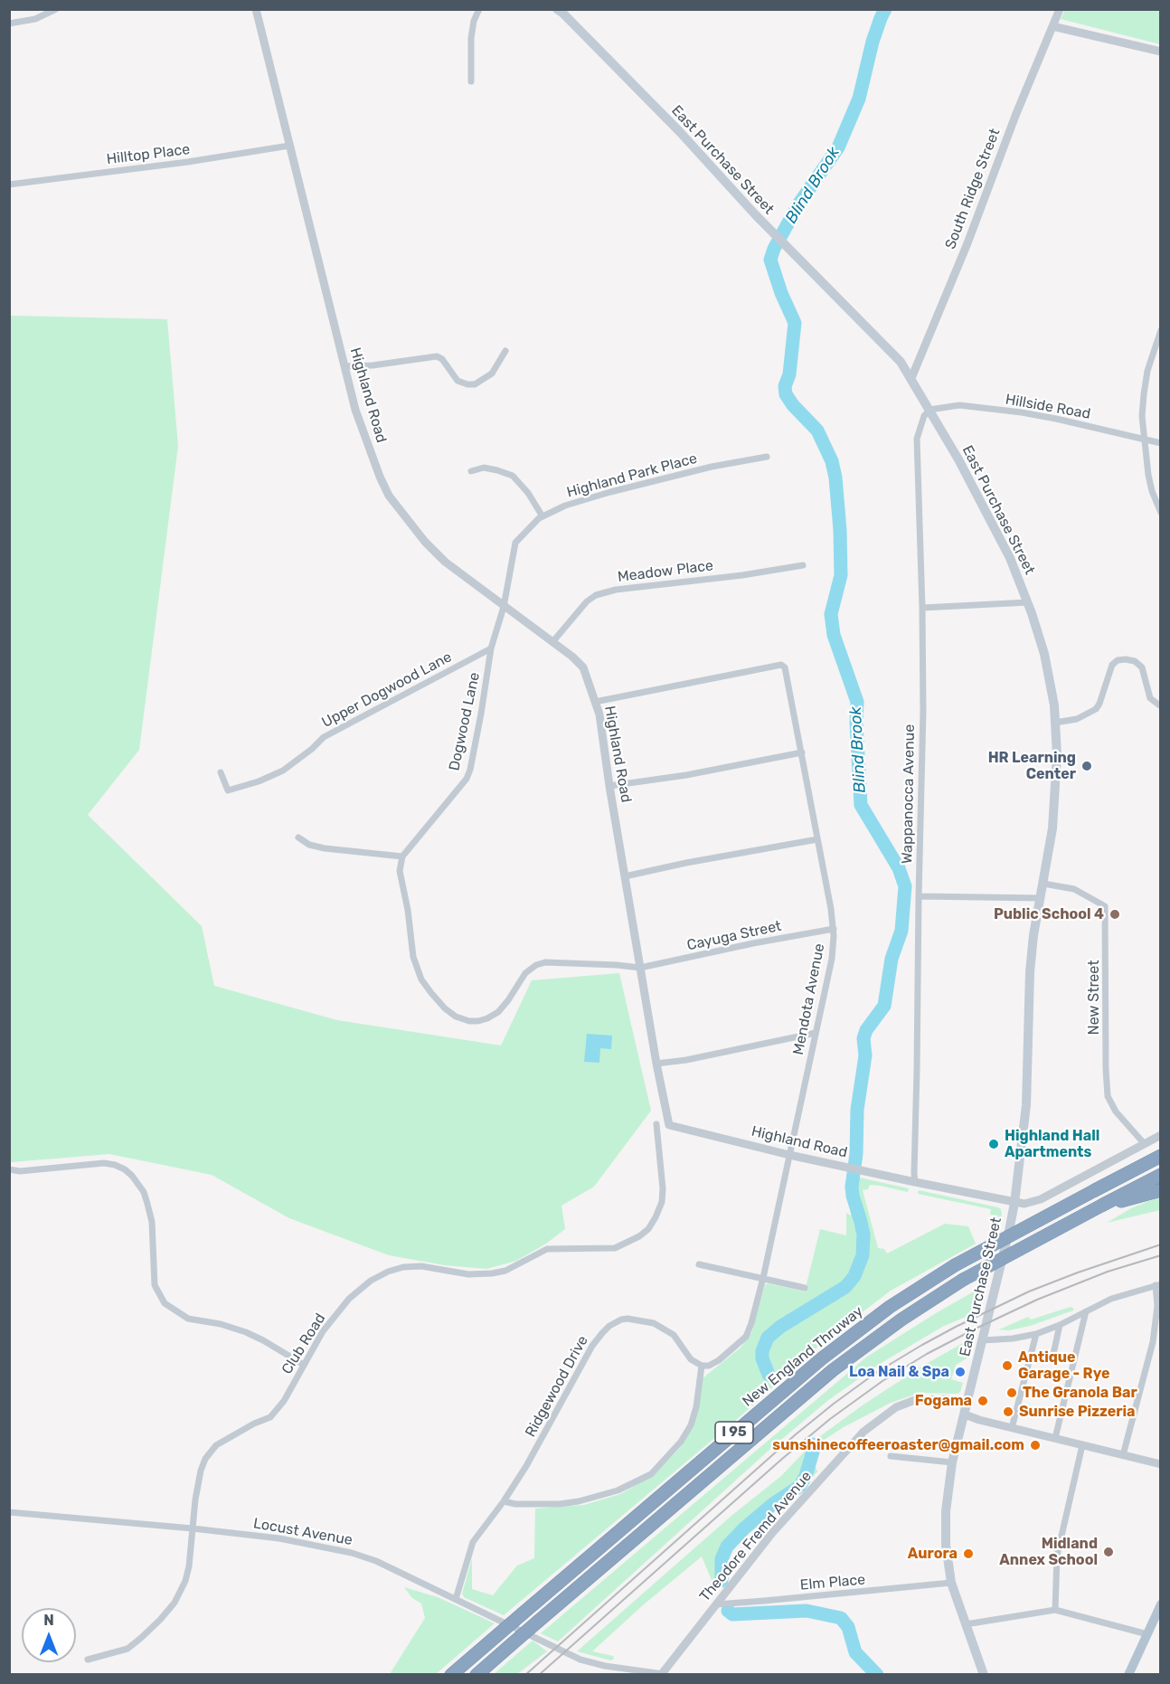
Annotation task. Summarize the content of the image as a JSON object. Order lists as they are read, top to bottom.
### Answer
{
  "streets": {
    "highway": ["New England Thruway", "I 95"],
    "main road": ["East Purchase Street"],
    "street": [
      "Hilltop Place",
      "South Ridge Street",
      "Highland Road",
      "Hillside Road",
      "Highland Park Place",
      "Meadow Place",
      "Upper Dogwood Lane",
      "Dogwood Lane",
      "Wappanocca Avenue",
      "Cayuga Street",
      "New Street",
      "Mendota Avenue",
      "Club Road",
      "Ridgewood Drive",
      "Locust Avenue",
      "Theodore Fremd Avenue",
      "Elm Place"
    ]
  },
  "crossings": [
    ["Hilltop Place", "Highland Road"],
    ["East Purchase Street", "South Ridge Street"],
    ["East Purchase Street", "Highland Road"],
    ["East Purchase Street", "Hillside Road"],
    ["East Purchase Street", "Wappanocca Avenue"],
    ["East Purchase Street", "New Street"],
    ["East Purchase Street", "Theodore Fremd Avenue"],
    ["East Purchase Street", "Elm Place"],
    ["Highland Road", "Highland Park Place"],
    ["Highland Road", "Meadow Place"],
    ["Highland Road", "Dogwood Lane"],
    ["Highland Road", "Wappanocca Avenue"],
    ["Highland Road", "Cayuga Street"],
    ["Highland Road", "Mendota Avenue"],
    ["Hillside Road", "Wappanocca Avenue"],
    ["Highland Park Place", "Dogwood Lane"],
    ["Upper Dogwood Lane", "Dogwood Lane"],
    ["Cayuga Street", "Mendota Avenue"],
    ["Club Road", "Locust Avenue"],
    ["Ridgewood Drive", "Locust Avenue"],
    ["Locust Avenue", "Theodore Fremd Avenue"],
    ["Theodore Fremd Avenue", "Elm Place"]
  ],
  "water": ["Blind Brook"],
  "places": [
    "HR Learning Center",
    "Public School 4",
    "Highland Hall Apartments",
    "Antique Garage - Rye",
    "Loa Nail & Spa",
    "The Granola Bar",
    "Fogama",
    "Sunrise Pizzeria",
    "sunshinecoffeeroaster@gmail.com",
    "Midland Annex School",
    "Aurora"
  ],
  "north": "top"
}
